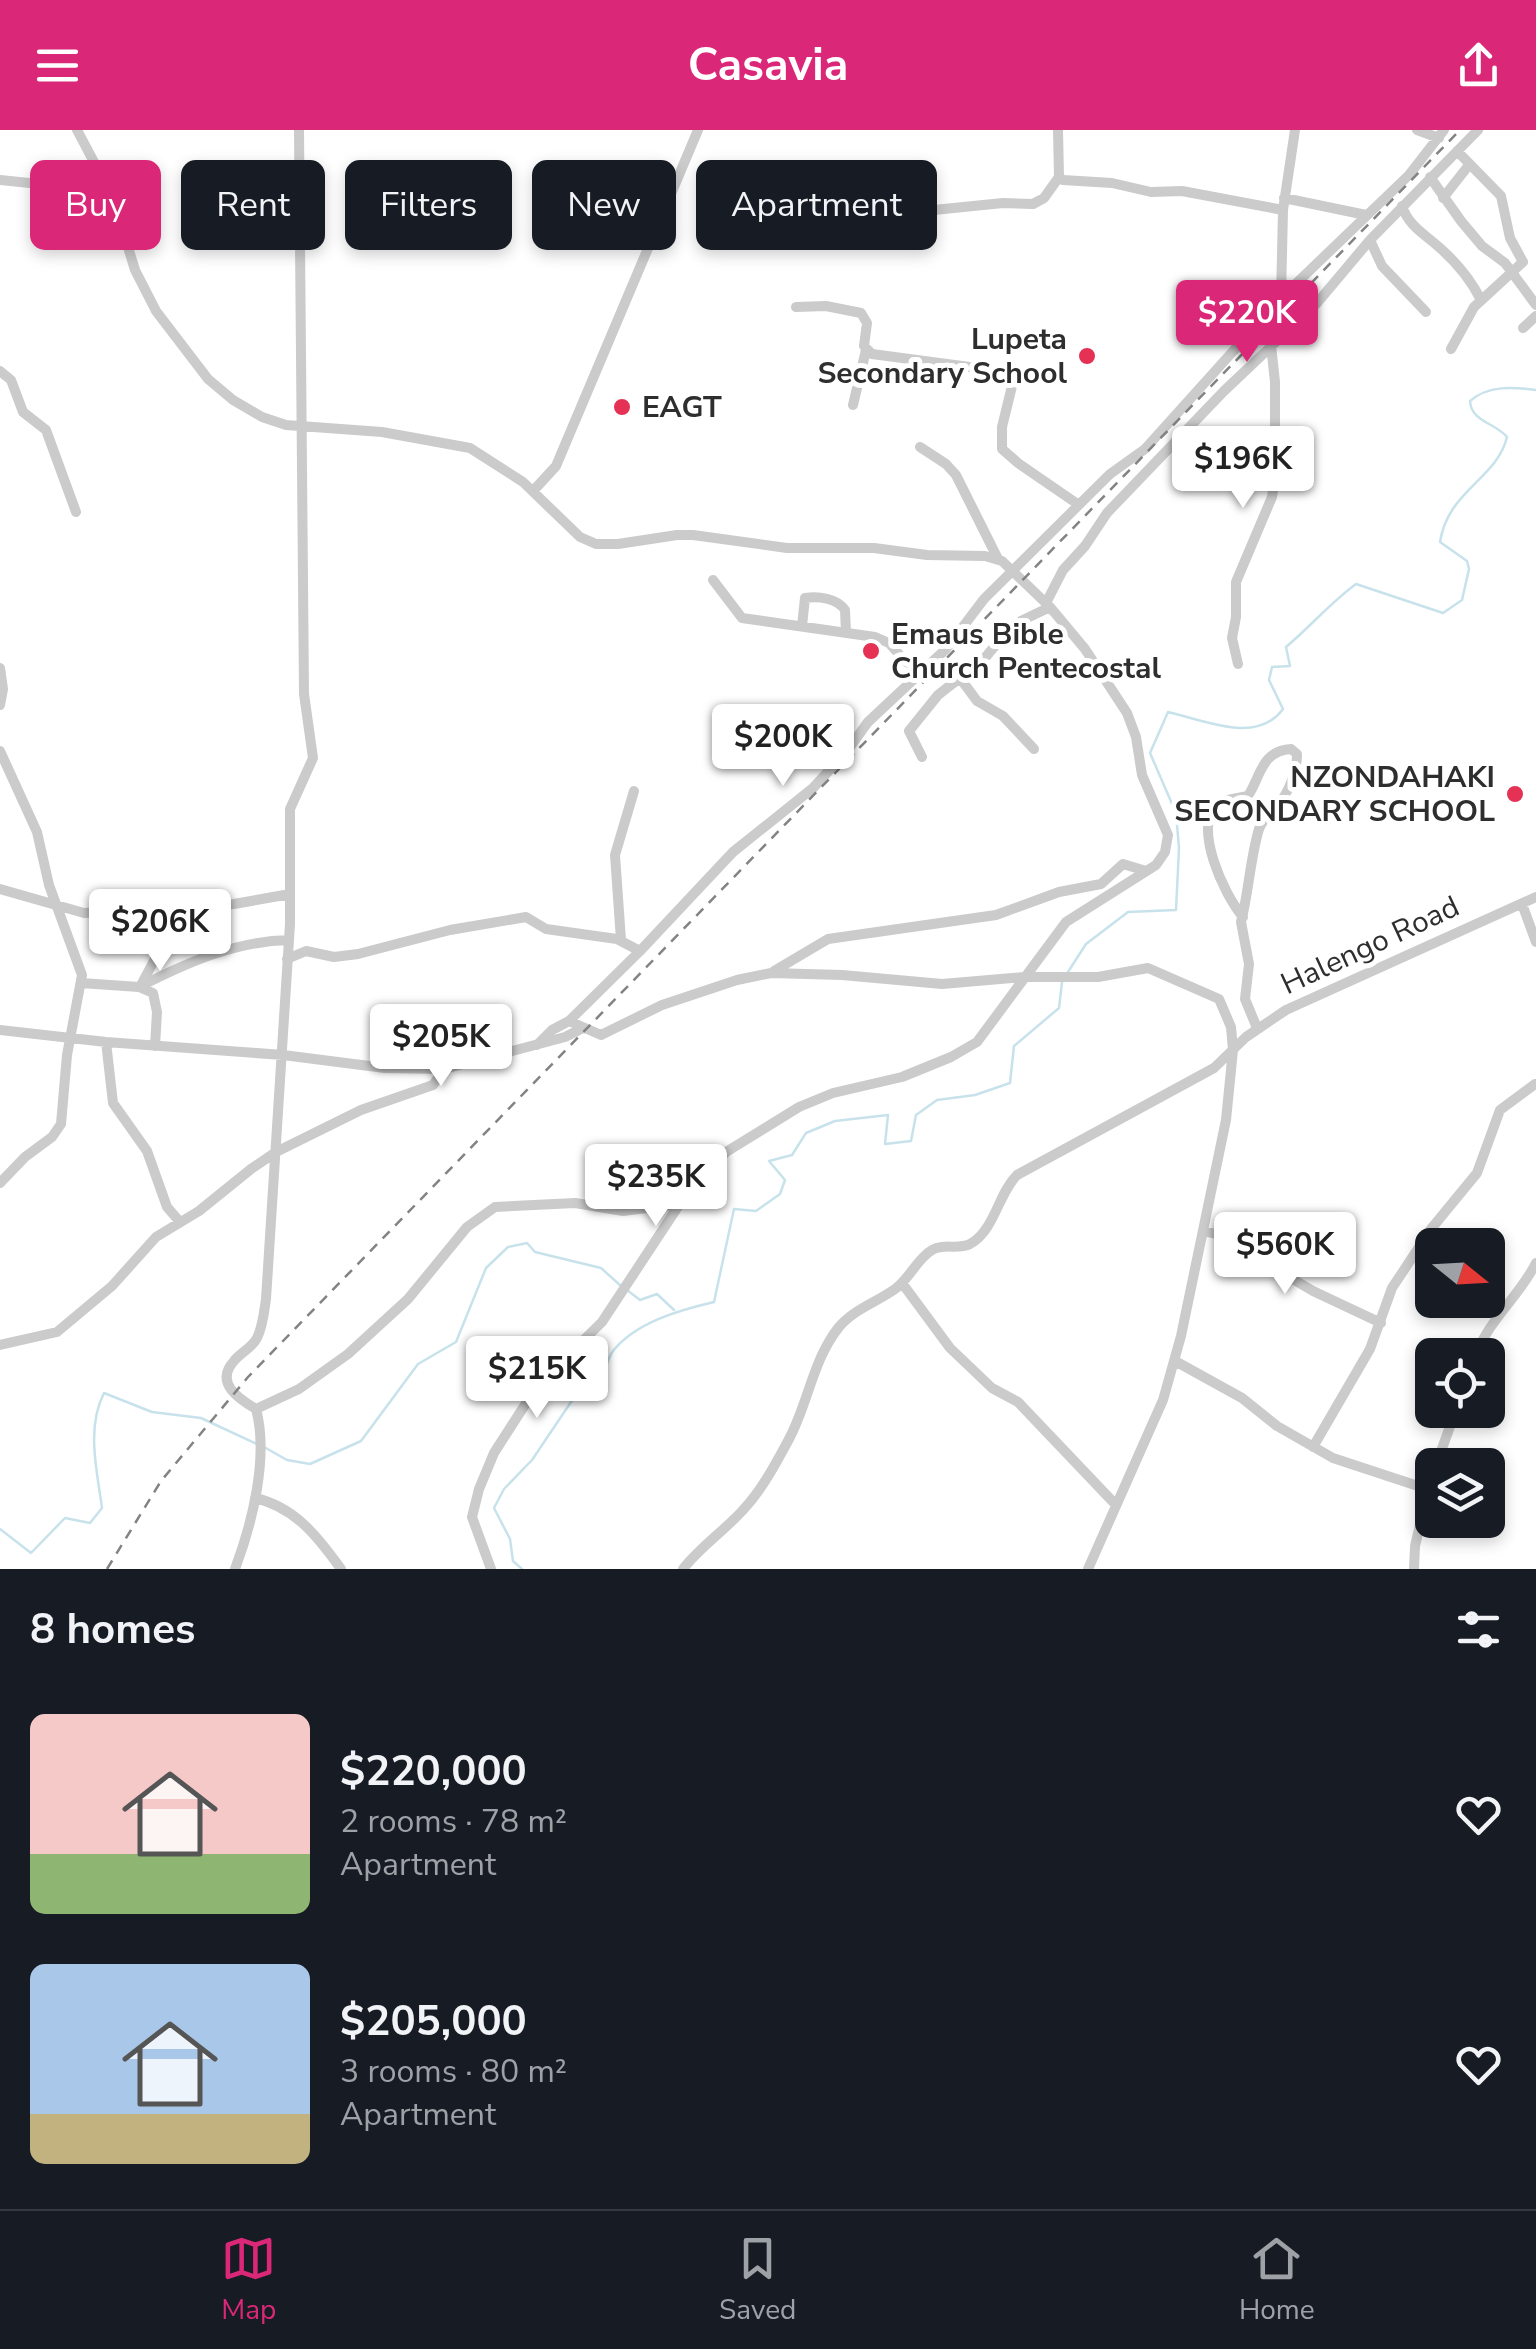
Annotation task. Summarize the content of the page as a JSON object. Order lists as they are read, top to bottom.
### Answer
{
  "streets": {
    "street": ["Halengo Road"]
  },
  "places": [
    "Lupeta Secondary School",
    "EAGT",
    "Emaus Bible Church Pentecostal",
    "NZONDAHAKI SECONDARY SCHOOL"
  ],
  "north": "right",
  "page": {
    "header": "Casavia",
    "chip": [
      "Buy",
      "Rent",
      "Filters",
      "New",
      "Apartment"
    ],
    "price": [
      "$220K",
      "$196K",
      "$200K",
      "$206K",
      "$205K",
      "$235K",
      "$560K",
      "$215K"
    ],
    "heading": "8 homes",
    "list": [
      {
        "name": "$220,000",
        "note": "2 rooms · 78 m² · Apartment"
      },
      {
        "name": "$205,000",
        "note": "3 rooms · 80 m² · Apartment"
      }
    ],
    "tabs": ["Map", "Saved", "Home"]
  }
}
